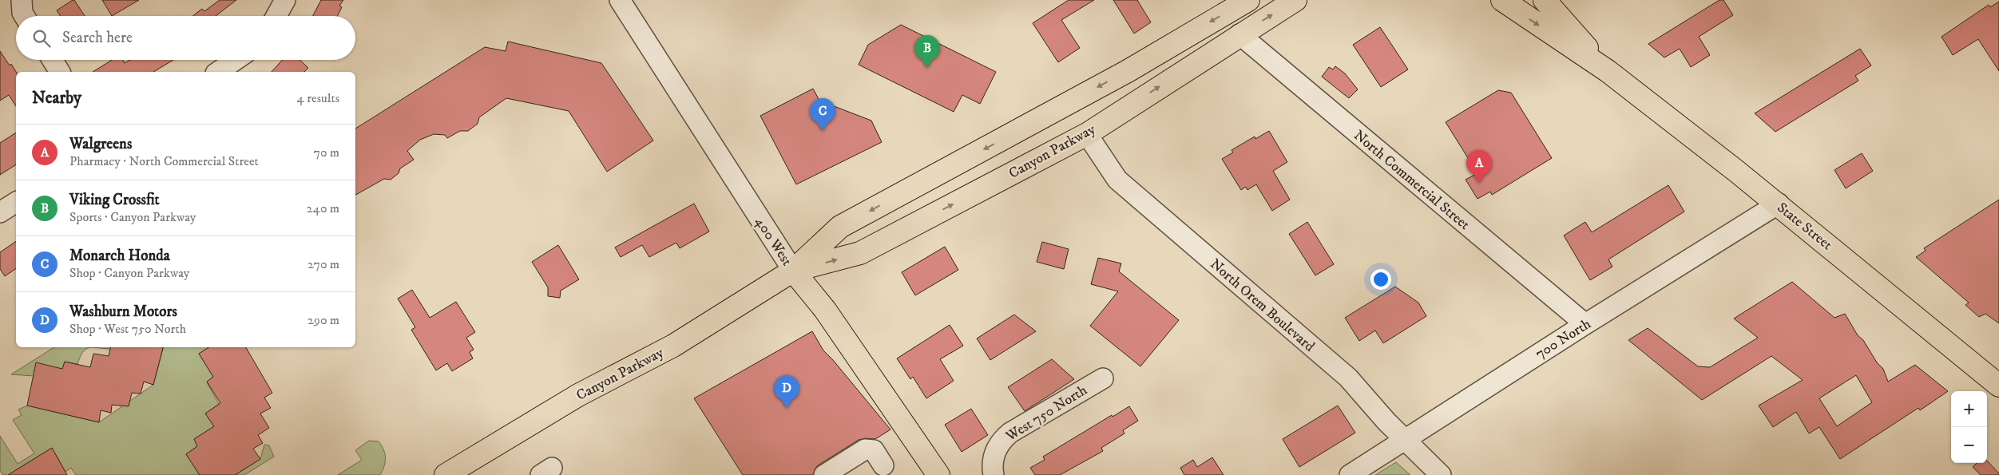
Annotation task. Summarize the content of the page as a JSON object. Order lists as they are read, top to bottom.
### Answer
{
  "streets": {
    "main road": ["Canyon Parkway", "State Street", "400 West"],
    "street": [
      "North Commercial Street",
      "North Orem Boulevard",
      "700 North",
      "West 750 North"
    ]
  },
  "crossings": [
    ["Canyon Parkway", "North Commercial Street"],
    ["Canyon Parkway", "400 West"],
    ["Canyon Parkway", "North Orem Boulevard"],
    ["North Commercial Street", "700 North"],
    ["State Street", "700 North"],
    ["North Orem Boulevard", "700 North"]
  ],
  "page": {
    "search": "Search here",
    "pins": [
      "B",
      "C",
      "A",
      "D"
    ],
    "heading": ["Nearby", "4 results"],
    "list": [
      {
        "mark": "A",
        "name": "Walgreens",
        "note": "Pharmacy · North Commercial Street",
        "value": "70 m"
      },
      {
        "mark": "B",
        "name": "Viking Crossfit",
        "note": "Sports · Canyon Parkway",
        "value": "240 m"
      },
      {
        "mark": "C",
        "name": "Monarch Honda",
        "note": "Shop · Canyon Parkway",
        "value": "270 m"
      },
      {
        "mark": "D",
        "name": "Washburn Motors",
        "note": "Shop · West 750 North",
        "value": "290 m"
      }
    ],
    "map_buttons": ["+", "−"]
  }
}
